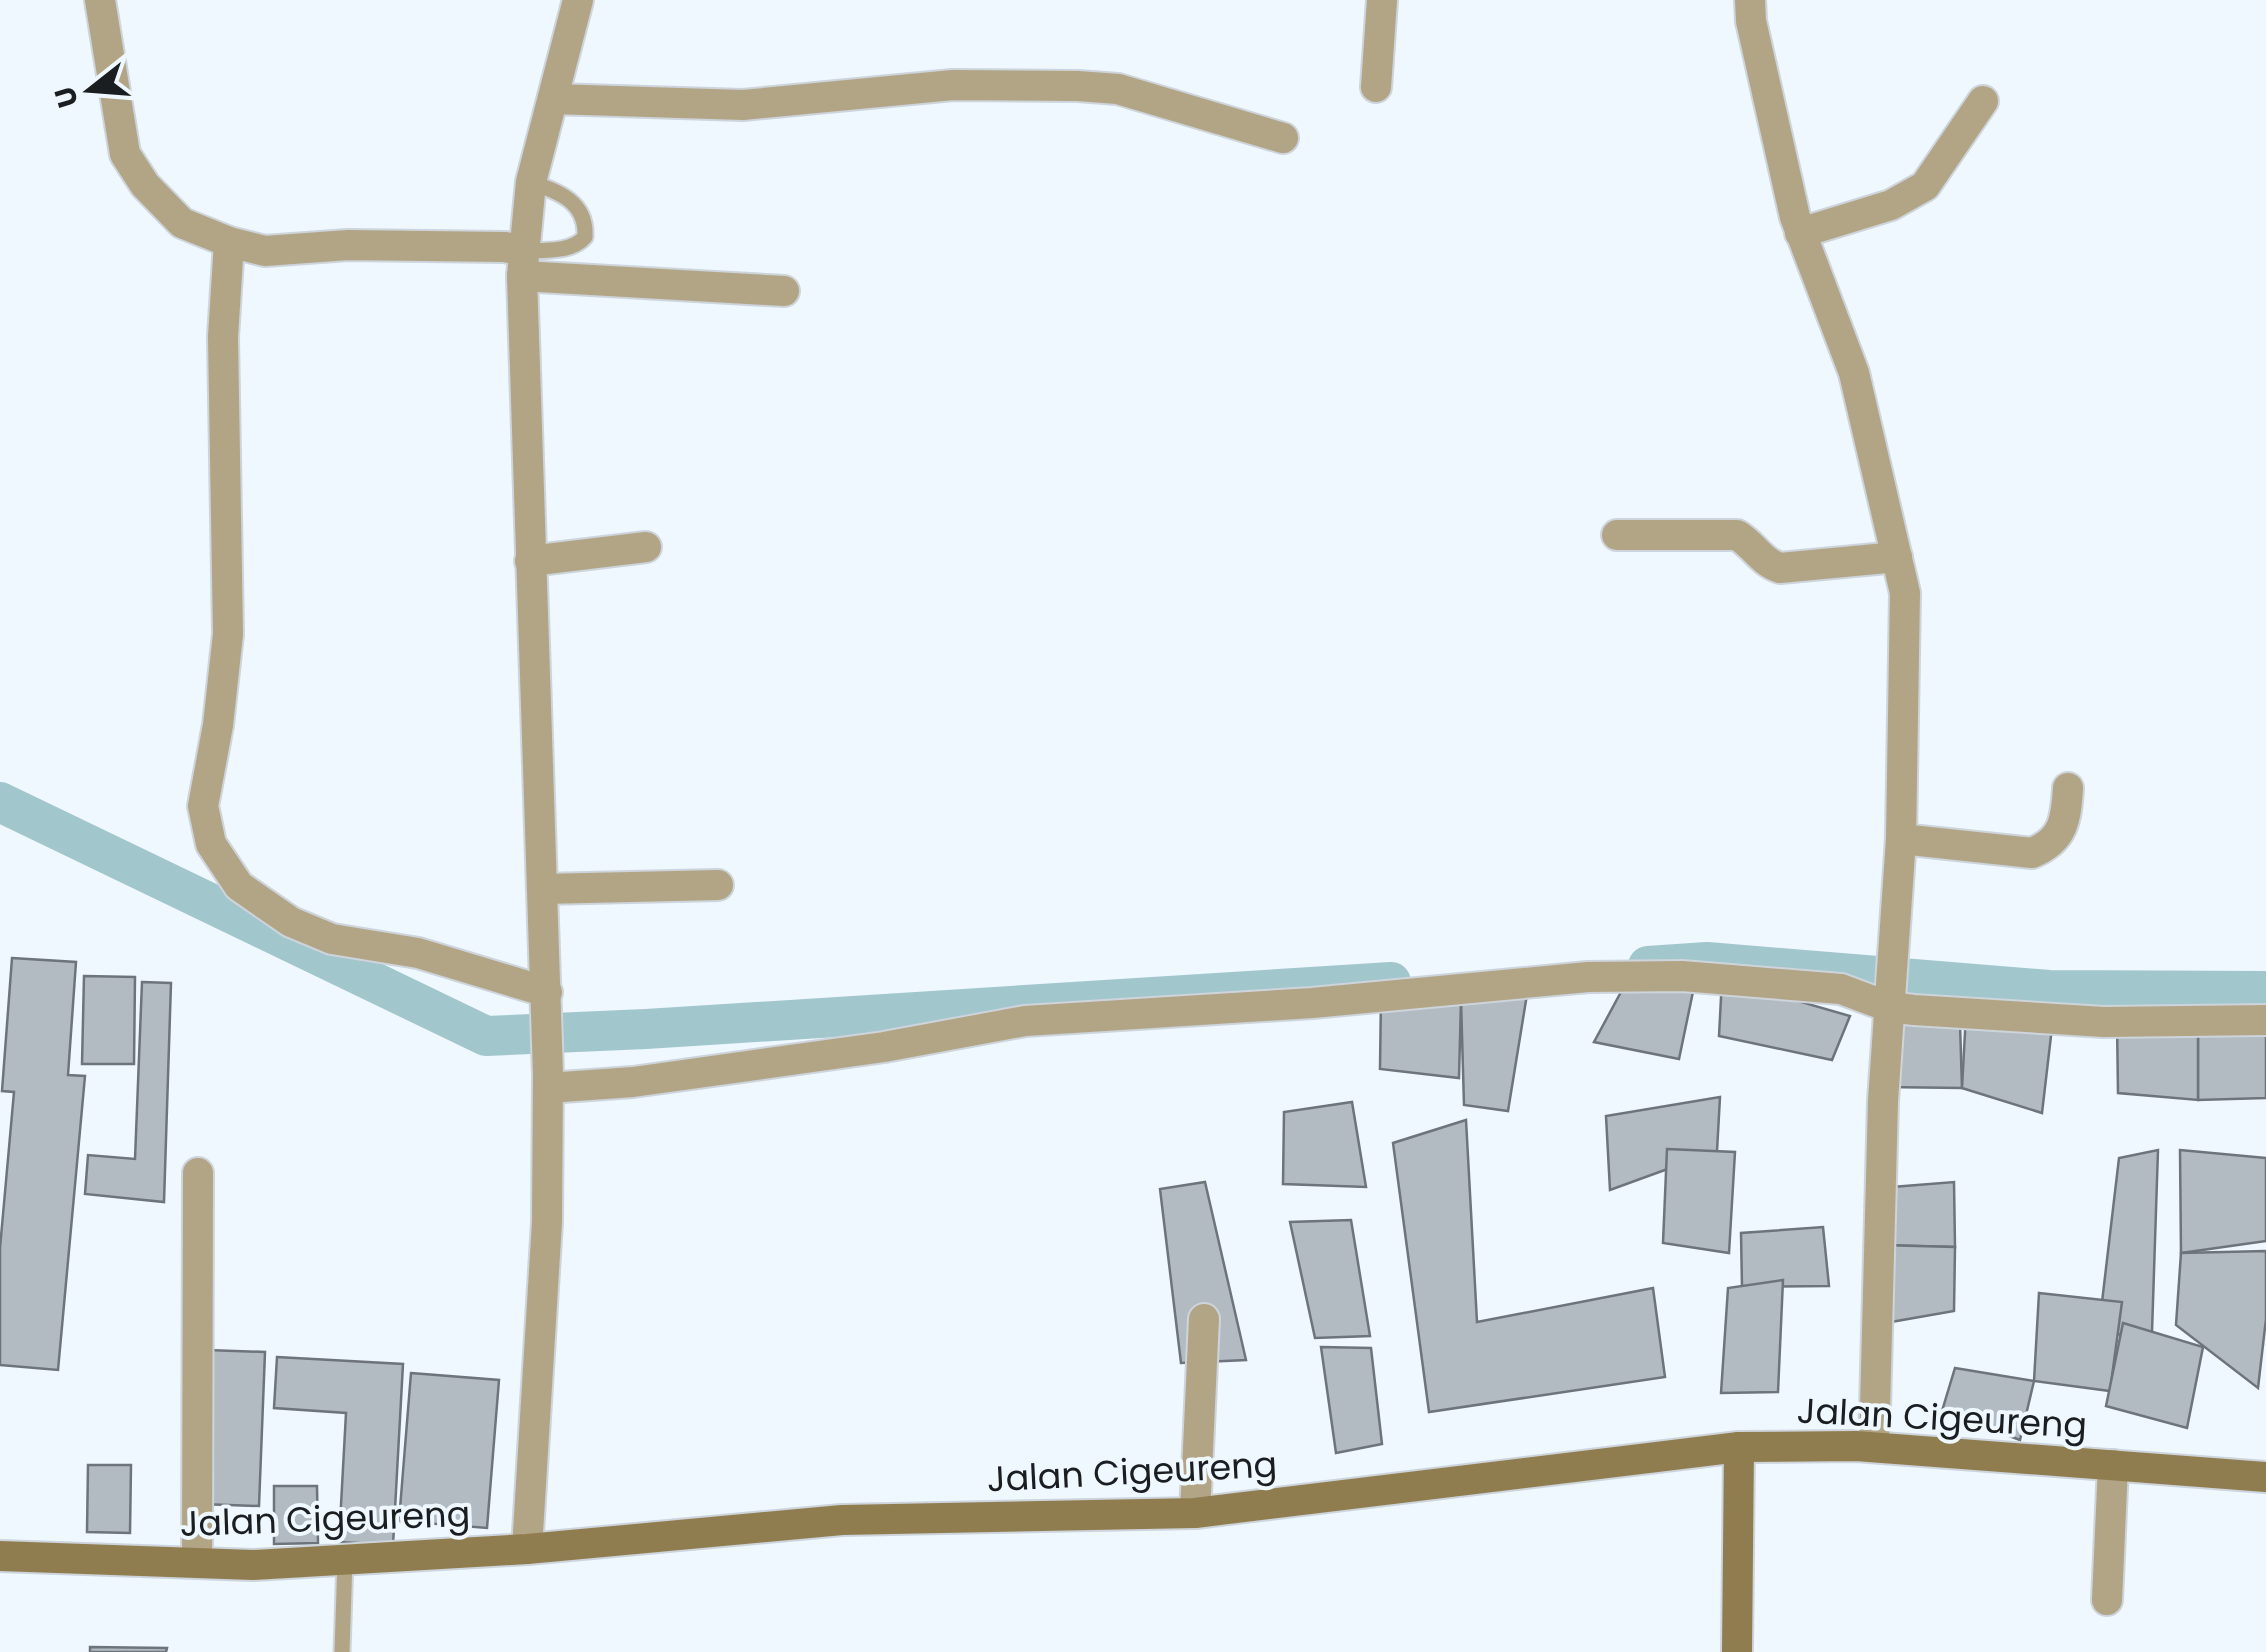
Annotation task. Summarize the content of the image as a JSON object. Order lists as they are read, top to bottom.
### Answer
{
  "streets": {
    "street": ["Jalan Cigeureng"]
  },
  "north": "left"
}
